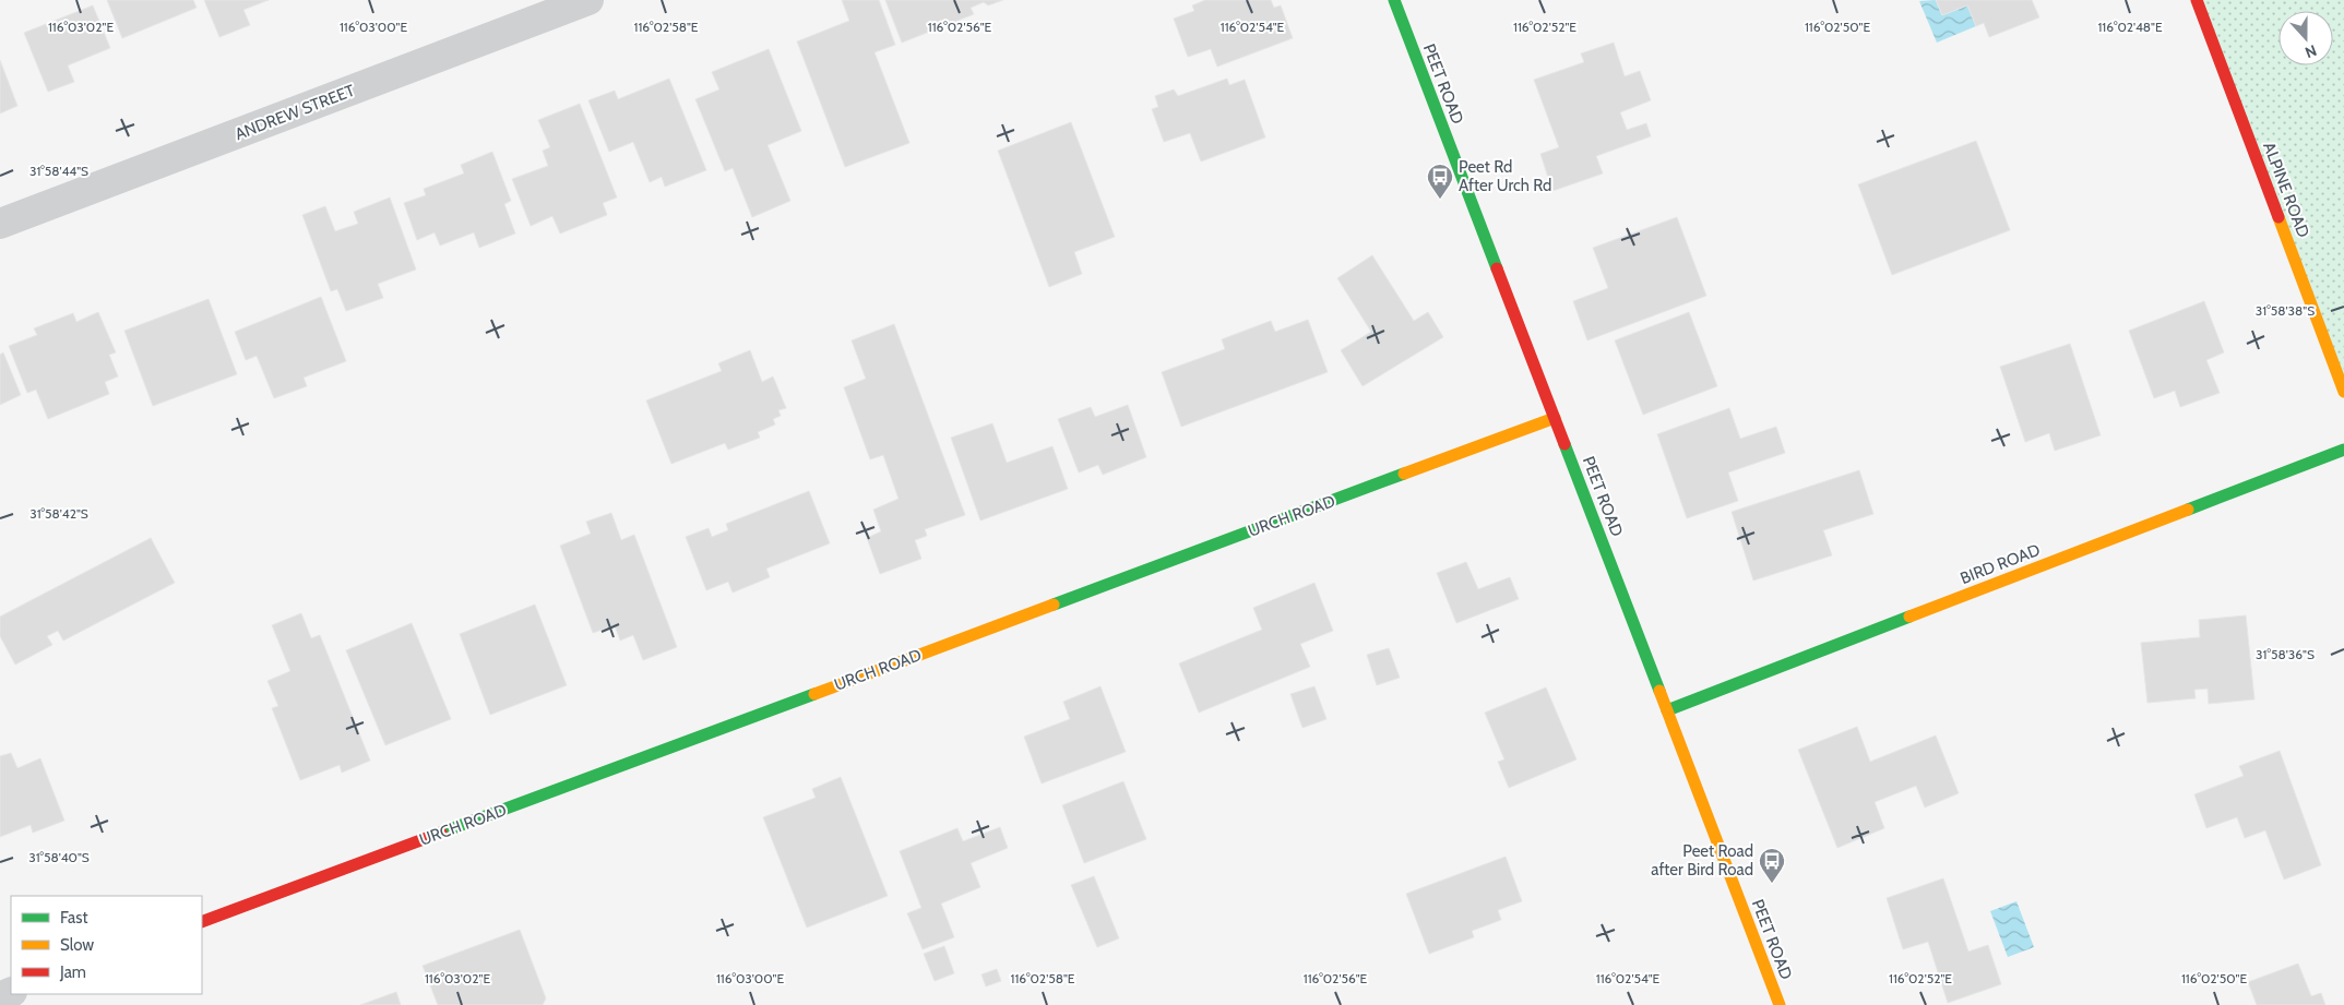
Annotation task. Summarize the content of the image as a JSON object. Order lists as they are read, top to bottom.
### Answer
{
  "streets": {
    "street": [
      "PEET ROAD",
      "ANDREW STREET",
      "ALPINE ROAD",
      "URCH ROAD",
      "BIRD ROAD"
    ]
  },
  "crossings": [
    ["PEET ROAD", "URCH ROAD"],
    ["PEET ROAD", "BIRD ROAD"]
  ],
  "places": {
    "bus stop": ["Peet Rd After Urch Rd", "Peet Road after Bird Road"]
  },
  "legend": ["Fast", "Slow", "Jam"],
  "north": "bottom",
  "coordinates": [
    "116°03'02\"E",
    "116°03'00\"E",
    "116°02'58\"E",
    "116°02'56\"E",
    "116°02'54\"E",
    "116°02'50\"E",
    "116°02'52\"E",
    "116°02'48\"E",
    "31°58'44\"S",
    "31°58'38\"S",
    "31°58'42\"S",
    "31°58'36\"S",
    "31°58'40\"S"
  ]
}
